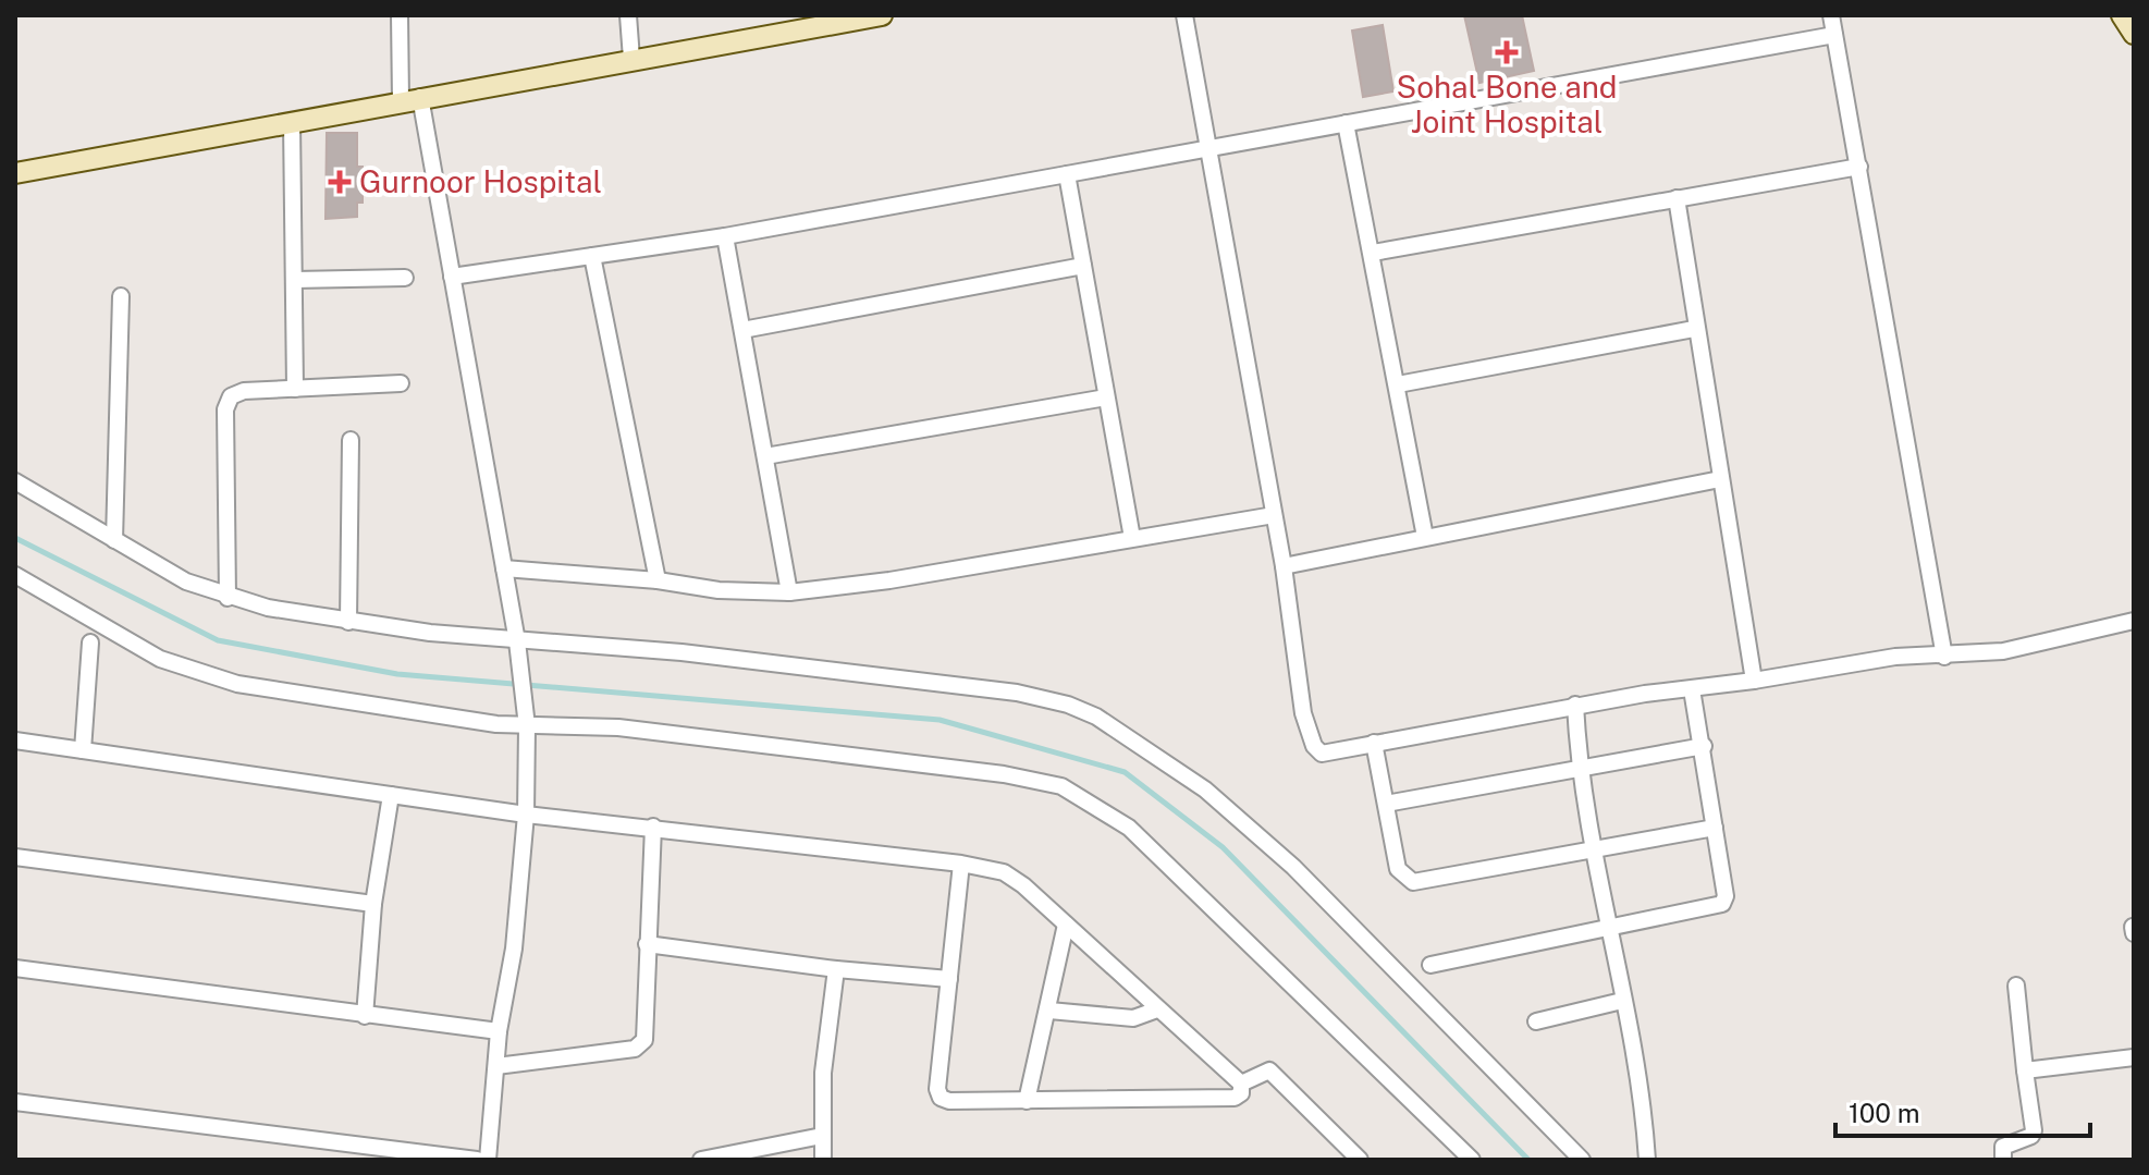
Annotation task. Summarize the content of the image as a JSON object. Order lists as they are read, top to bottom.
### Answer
{
  "places": {
    "health": ["Sohal Bone and Joint Hospital", "Gurnoor Hospital"]
  },
  "scale_bar": "100 m"
}
